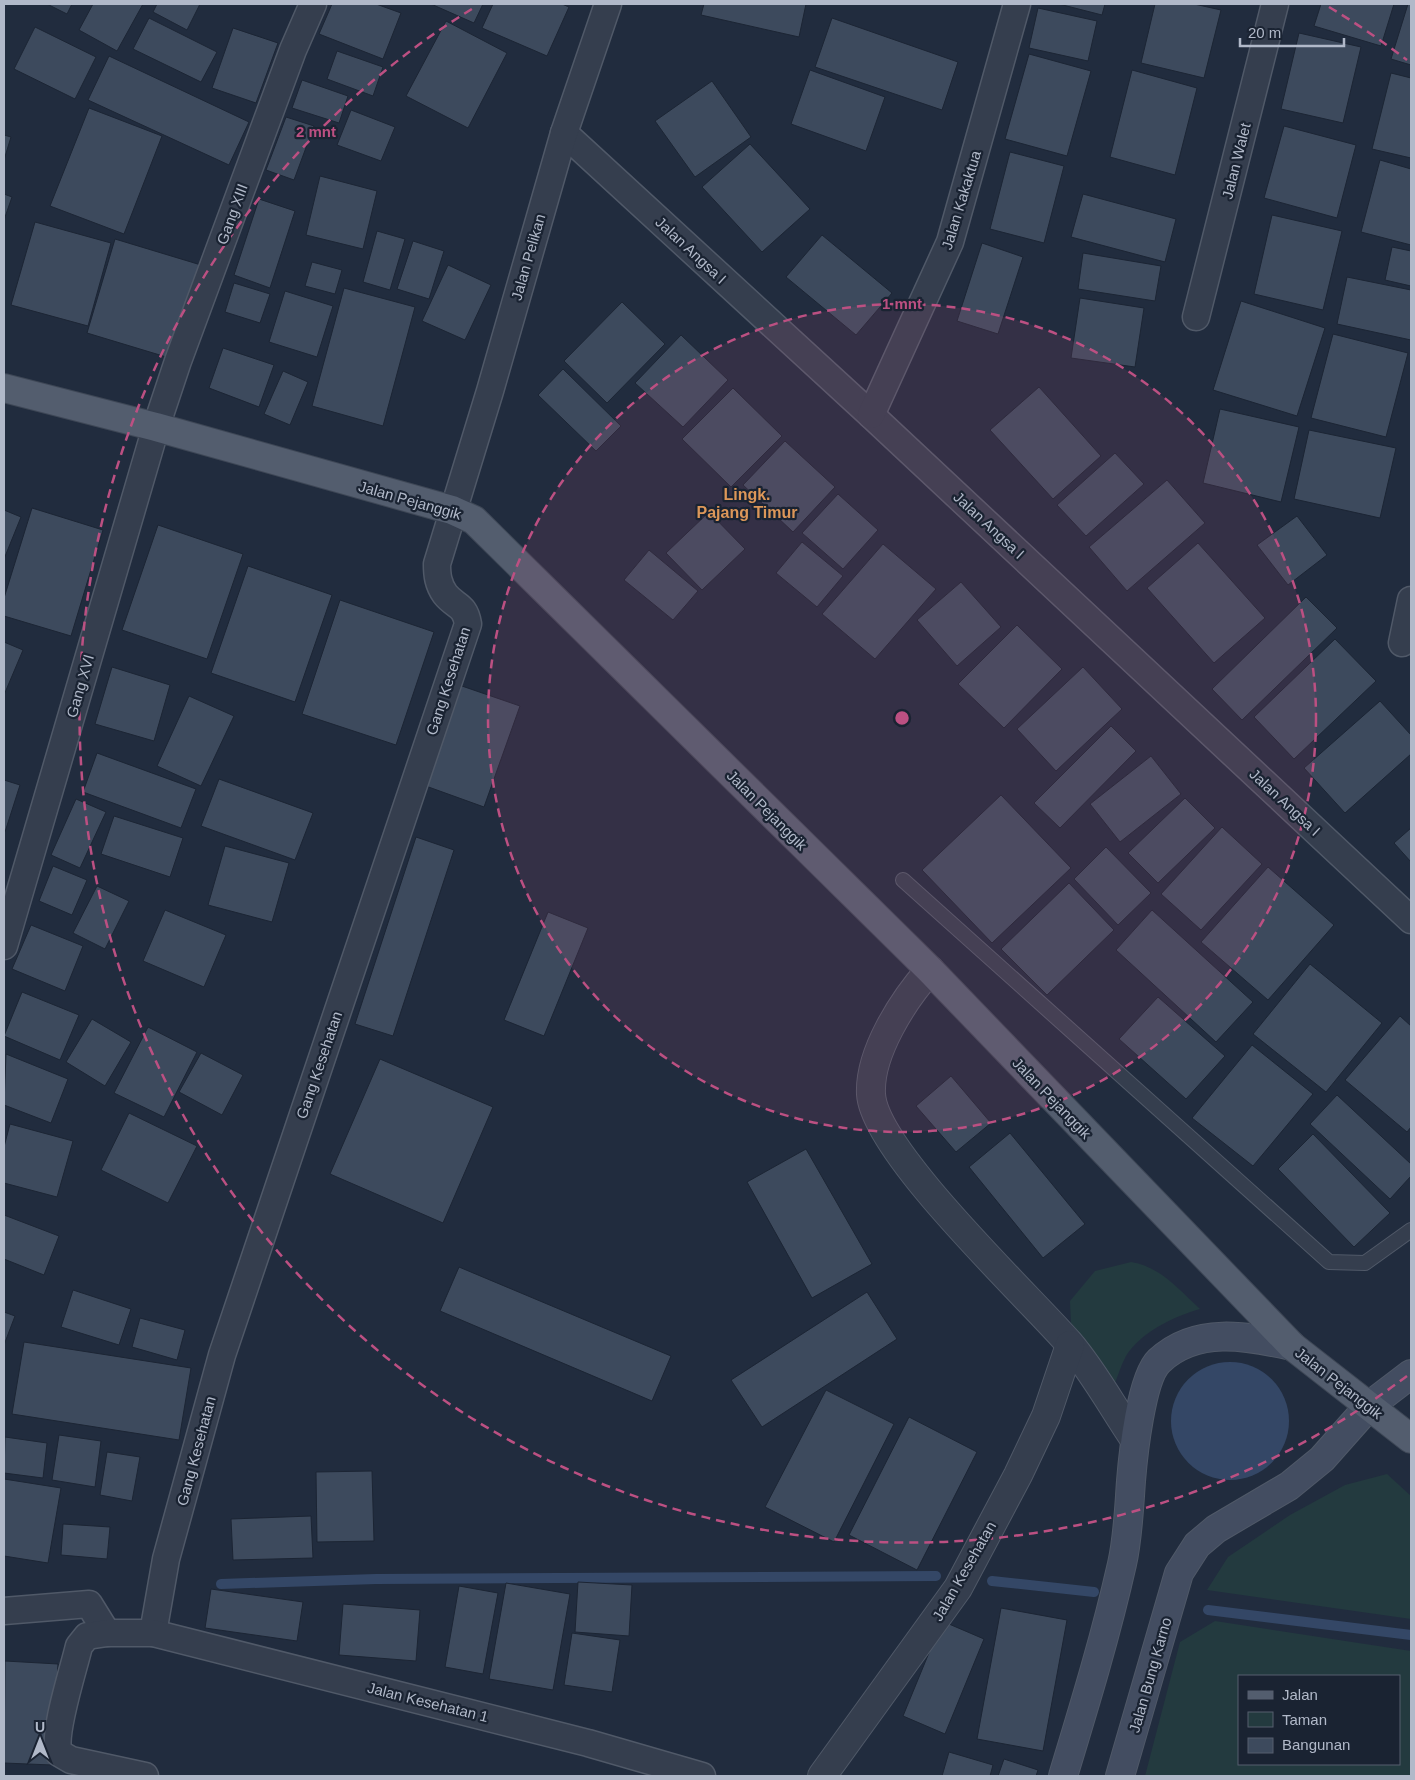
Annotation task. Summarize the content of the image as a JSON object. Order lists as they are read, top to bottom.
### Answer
{
  "streets": {
    "main road": ["Jalan Pejanggik", "Jalan Bung Karno"],
    "street": [
      "Jalan Walet",
      "Jalan Kakaktua",
      "Gang XIII",
      "Jalan Angsa I",
      "Jalan Pelikan",
      "Gang Kesehatan",
      "Gang XVI",
      "Jalan Kesehatan",
      "Jalan Kesehatan 1"
    ]
  },
  "crossings": [
    ["Jalan Kakaktua", "Jalan Angsa I"],
    ["Gang XIII", "Jalan Pejanggik"],
    ["Gang XIII", "Gang XVI"],
    ["Jalan Angsa I", "Jalan Pelikan"],
    ["Jalan Pelikan", "Jalan Pejanggik"],
    ["Jalan Pelikan", "Gang Kesehatan"],
    ["Jalan Pejanggik", "Gang Kesehatan"],
    ["Jalan Pejanggik", "Gang XVI"],
    ["Jalan Pejanggik", "Jalan Bung Karno"],
    ["Gang Kesehatan", "Jalan Kesehatan 1"]
  ],
  "districts": ["Lingk. Pajang Timur"],
  "legend": ["Jalan", "Taman", "Bangunan"],
  "scale_bar": "20 m",
  "north": "top",
  "rings": ["2 mnt", "1 mnt"]
}
